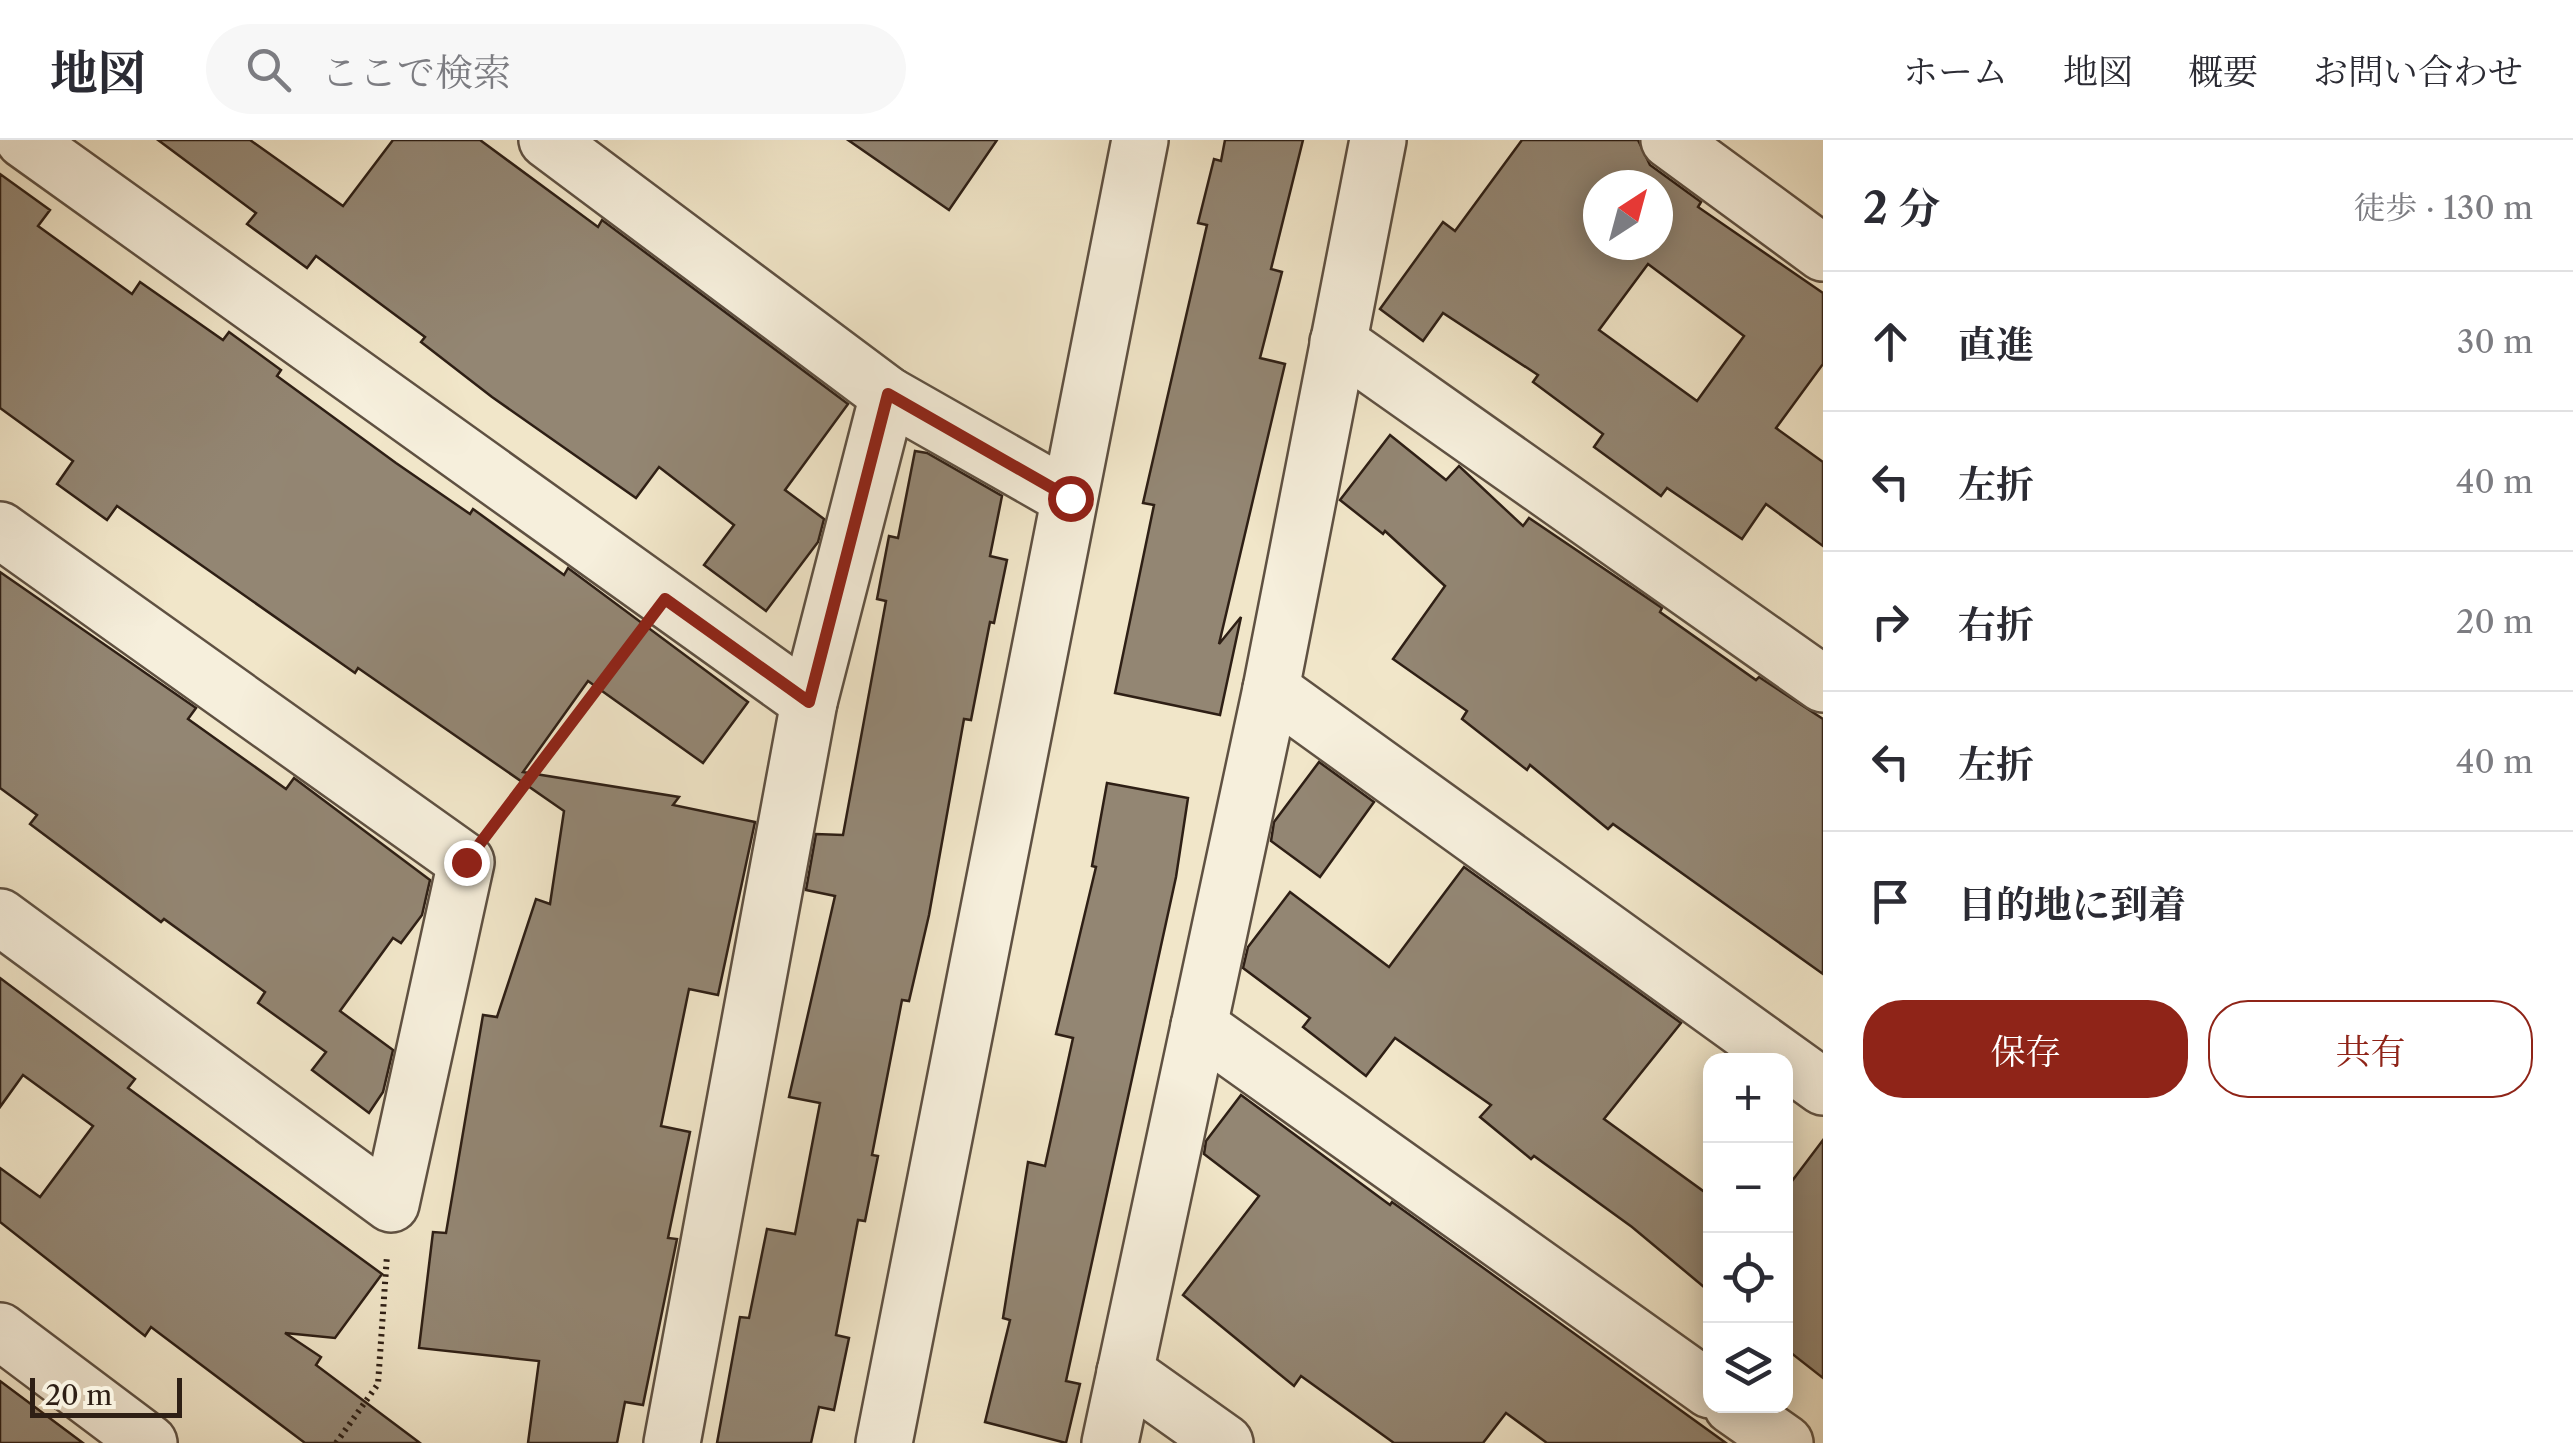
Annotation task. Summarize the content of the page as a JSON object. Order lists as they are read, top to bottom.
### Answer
{
  "scale_bar": "20 m",
  "north": "top right",
  "page": {
    "header": "地図",
    "search": "ここで検索",
    "nav": [
      "ホーム",
      "地図",
      "概要",
      "お問い合わせ"
    ],
    "heading": ["2 分", "徒歩 · 130 m"],
    "list": [
      ["直進", "30 m"],
      ["左折", "40 m"],
      ["右折", "20 m"],
      ["左折", "40 m"],
      "目的地に到着"
    ],
    "buttons": ["保存", "共有"],
    "map_buttons": ["+", "−"],
    "scale": "20 m"
  }
}
